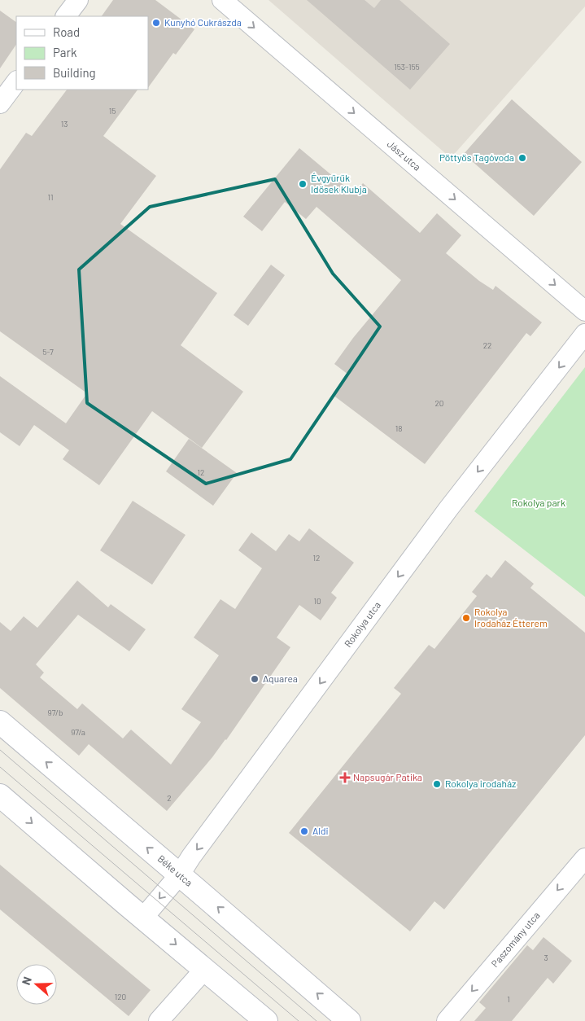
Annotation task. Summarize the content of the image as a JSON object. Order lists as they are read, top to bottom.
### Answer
{
  "streets": {
    "main road": ["Béke utca"],
    "street": ["Jász utca", "Rokolya utca", "Paszomány utca"]
  },
  "crossings": [
    ["Rokolya utca", "Béke utca"]
  ],
  "one_way": ["Jász utca", "Rokolya utca", "Paszomány utca"],
  "parks": ["Rokolya park"],
  "places": {
    "other": [
      "Kunyhó Cukrászda",
      "Pöttyös Tagóvoda",
      "Évgyűrűk Idősek Klubja",
      "Rokolya Irodaház Étterem",
      "Aquarea",
      "Rokolya irodaház",
      "Aldi"
    ],
    "health": ["Napsugár Patika"]
  },
  "house_numbers": [
    "153-155",
    "15",
    "13",
    "11",
    "22",
    "5-7",
    "20",
    "18",
    "12",
    "12",
    "10",
    "97/b",
    "97/a",
    "2",
    "3",
    "120",
    "1"
  ],
  "legend": ["Road", "Park", "Building"],
  "north": "left"
}
